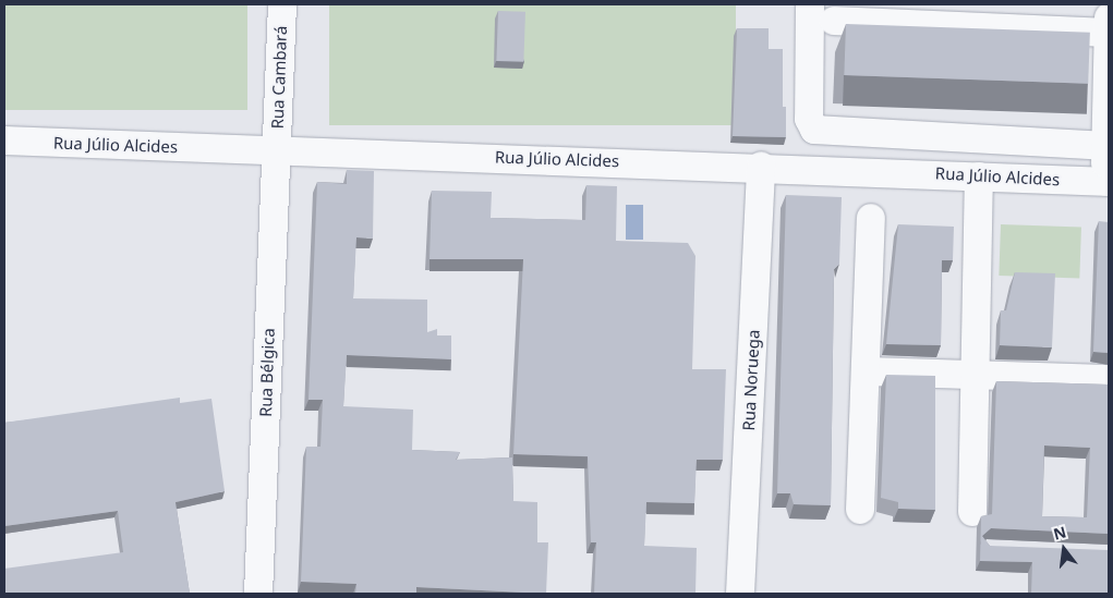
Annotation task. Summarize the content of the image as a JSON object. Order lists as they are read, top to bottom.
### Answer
{
  "streets": {
    "street": [
      "Rua Cambará",
      "Rua Júlio Alcides",
      "Rua Bélgica",
      "Rua Noruega"
    ]
  },
  "crossings": [
    ["Rua Cambará", "Rua Júlio Alcides"],
    ["Rua Cambará", "Rua Bélgica"],
    ["Rua Júlio Alcides", "Rua Bélgica"],
    ["Rua Júlio Alcides", "Rua Noruega"]
  ],
  "north": "top"
}
